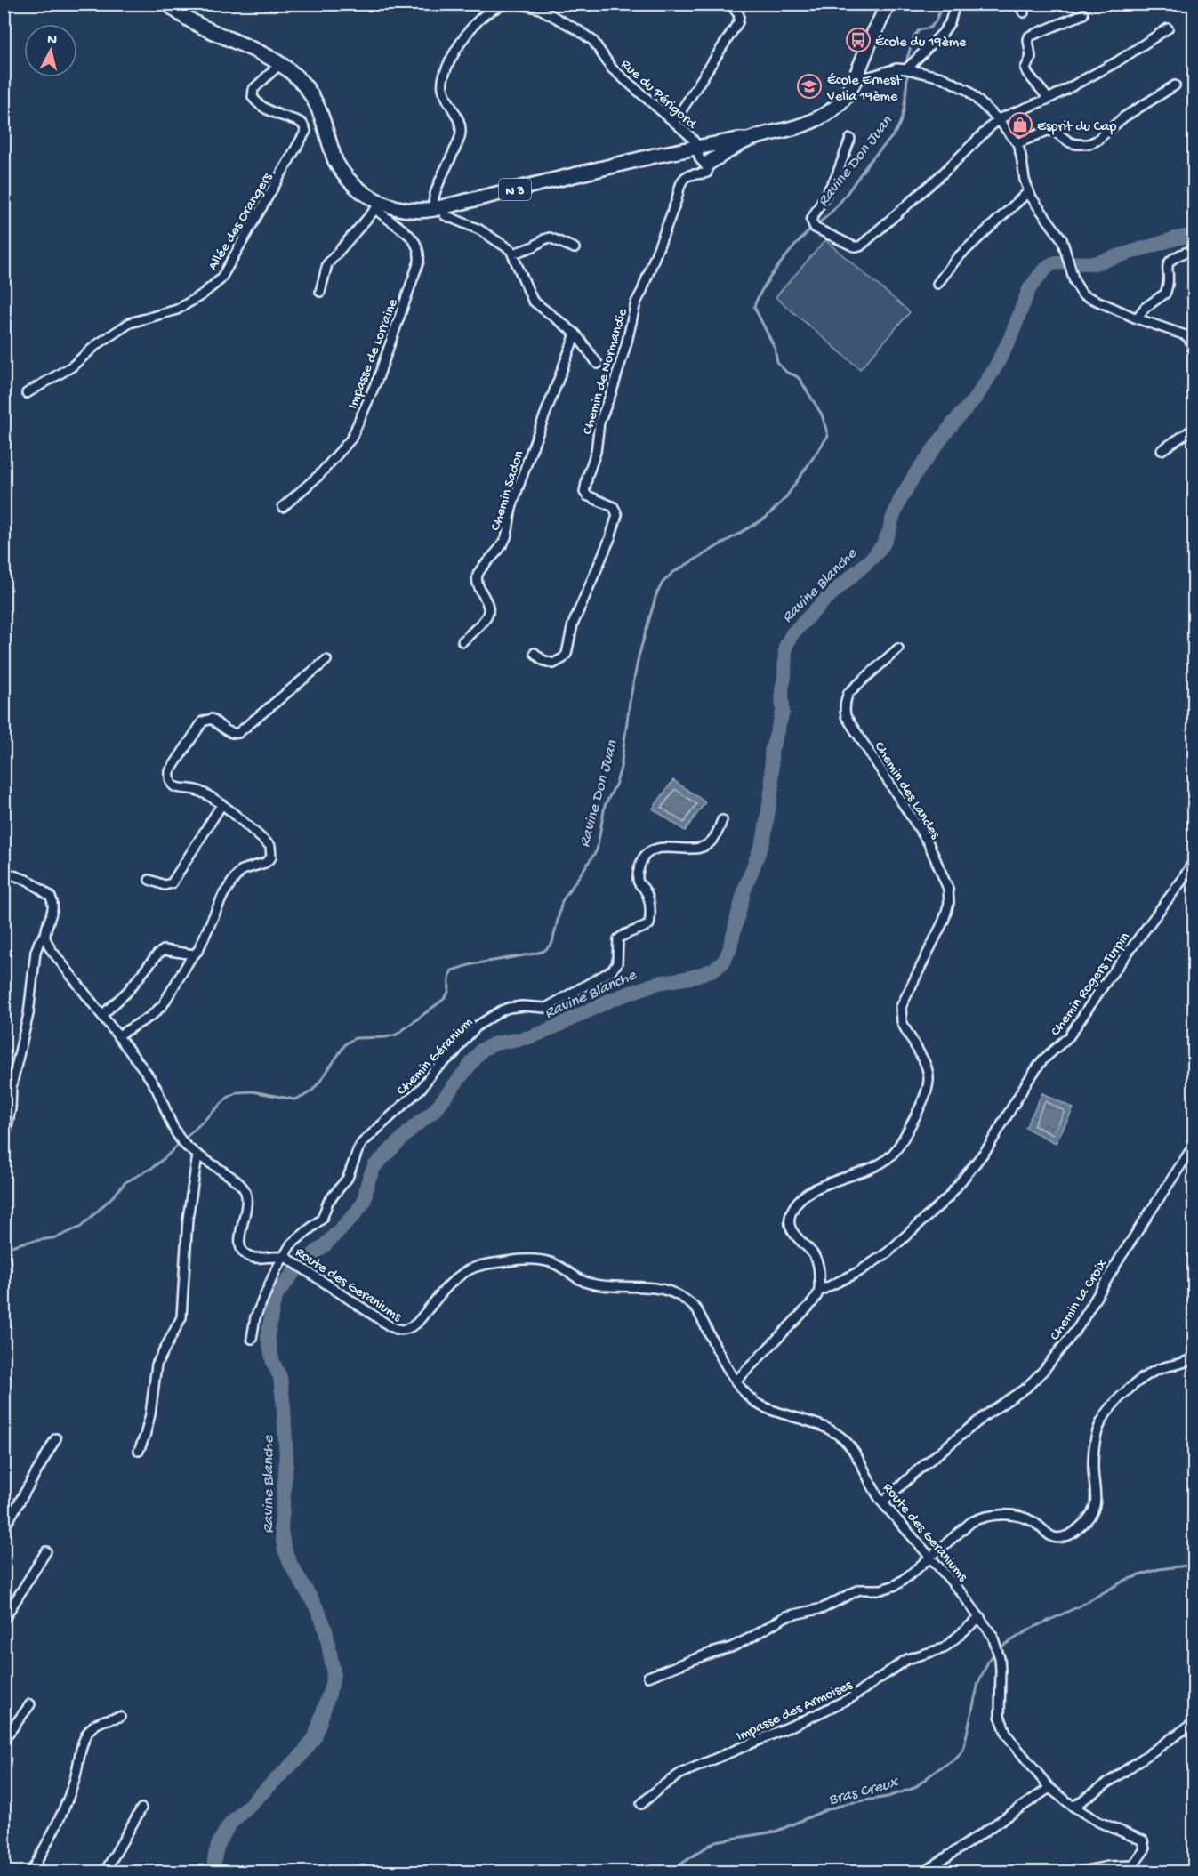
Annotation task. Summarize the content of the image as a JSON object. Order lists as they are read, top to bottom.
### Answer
{
  "streets": {
    "main road": ["N 3"],
    "street": [
      "Rue du Périgord",
      "Allée des Orangers",
      "Impasse de Lorraine",
      "Chemin de Normandie",
      "Chemin Sadon",
      "Chemin des Landes",
      "Chemin Rogers Turpin",
      "Chemin Géranium",
      "Route des Geraniums",
      "Chemin La Croix",
      "Impasse des Armoises"
    ]
  },
  "crossings": [
    ["Rue du Périgord", "N 3"],
    ["Rue du Périgord", "Chemin de Normandie"],
    ["N 3", "Allée des Orangers"],
    ["N 3", "Impasse de Lorraine"],
    ["N 3", "Chemin de Normandie"],
    ["Chemin des Landes", "Chemin Rogers Turpin"],
    ["Chemin Géranium", "Route des Geraniums"],
    ["Route des Geraniums", "Chemin La Croix"],
    ["Route des Geraniums", "Impasse des Armoises"]
  ],
  "water": ["Ravine Don Juan", "Ravine Blanche", "Bras Creux"],
  "places": {
    "bus stop": ["École du 19ème"],
    "school or university": ["École Ernest Velia 19ème"],
    "shop": ["Esprit du Cap"]
  },
  "north": "top"
}
